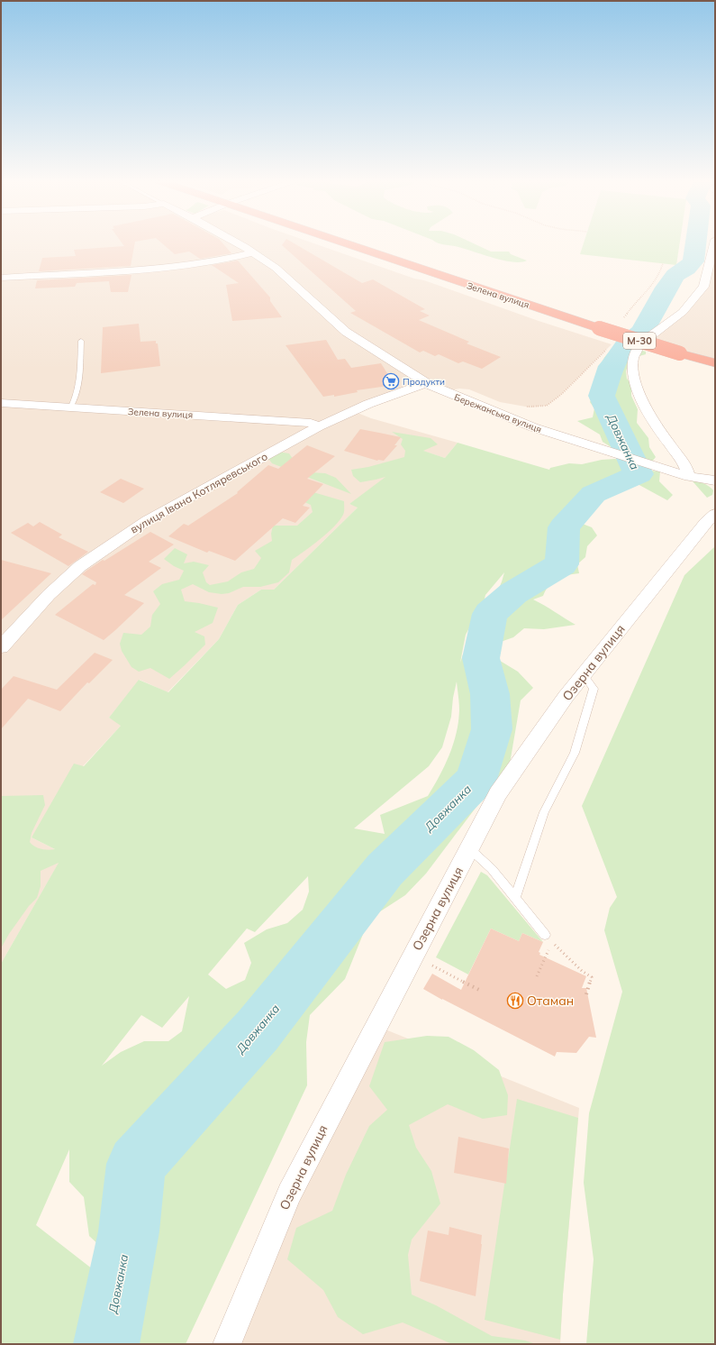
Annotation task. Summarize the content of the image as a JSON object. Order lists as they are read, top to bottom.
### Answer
{
  "streets": {
    "highway": ["Зелена вулиця", "М-30"],
    "street": ["Бережанська вулиця", "вулиця Івана Котляревського", "Озерна вулиця"]
  },
  "crossings": [
    ["Зелена вулиця", "вулиця Івана Котляревського"],
    ["Бережанська вулиця", "вулиця Івана Котляревського"]
  ],
  "water": ["Довжанка"],
  "places": {
    "supermarket": ["Продукти"],
    "restaurant": ["Отаман"]
  }
}
